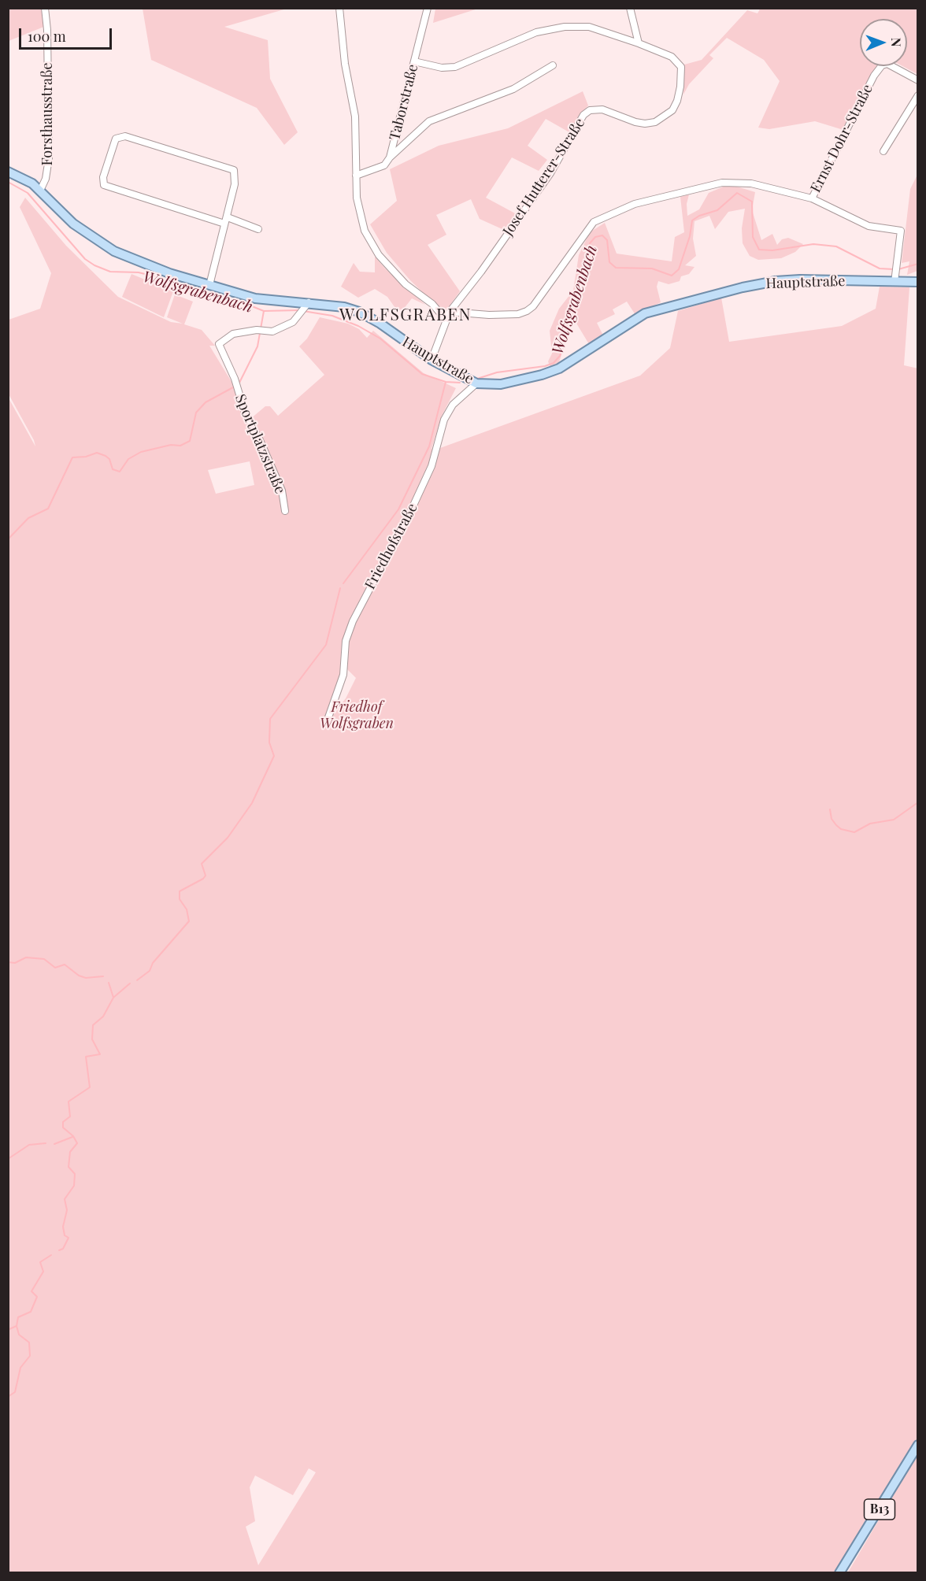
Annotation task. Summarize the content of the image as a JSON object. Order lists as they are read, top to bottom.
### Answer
{
  "streets": {
    "main road": ["Hauptstraße", "B13"],
    "street": [
      "Taborstraße",
      "Forsthausstraße",
      "Ernst Dohr-Straße",
      "Josef Hutterer-Straße",
      "Sportplatzstraße",
      "Friedhofstraße"
    ]
  },
  "crossings": [
    ["Forsthausstraße", "Hauptstraße"],
    ["Josef Hutterer-Straße", "Hauptstraße"],
    ["Hauptstraße", "Sportplatzstraße"],
    ["Hauptstraße", "Friedhofstraße"]
  ],
  "districts": ["WOLFSGRABEN"],
  "water": ["Wolfsgrabenbach"],
  "parks": ["Friedhof Wolfsgraben"],
  "scale_bar": "100 m",
  "north": "right"
}
